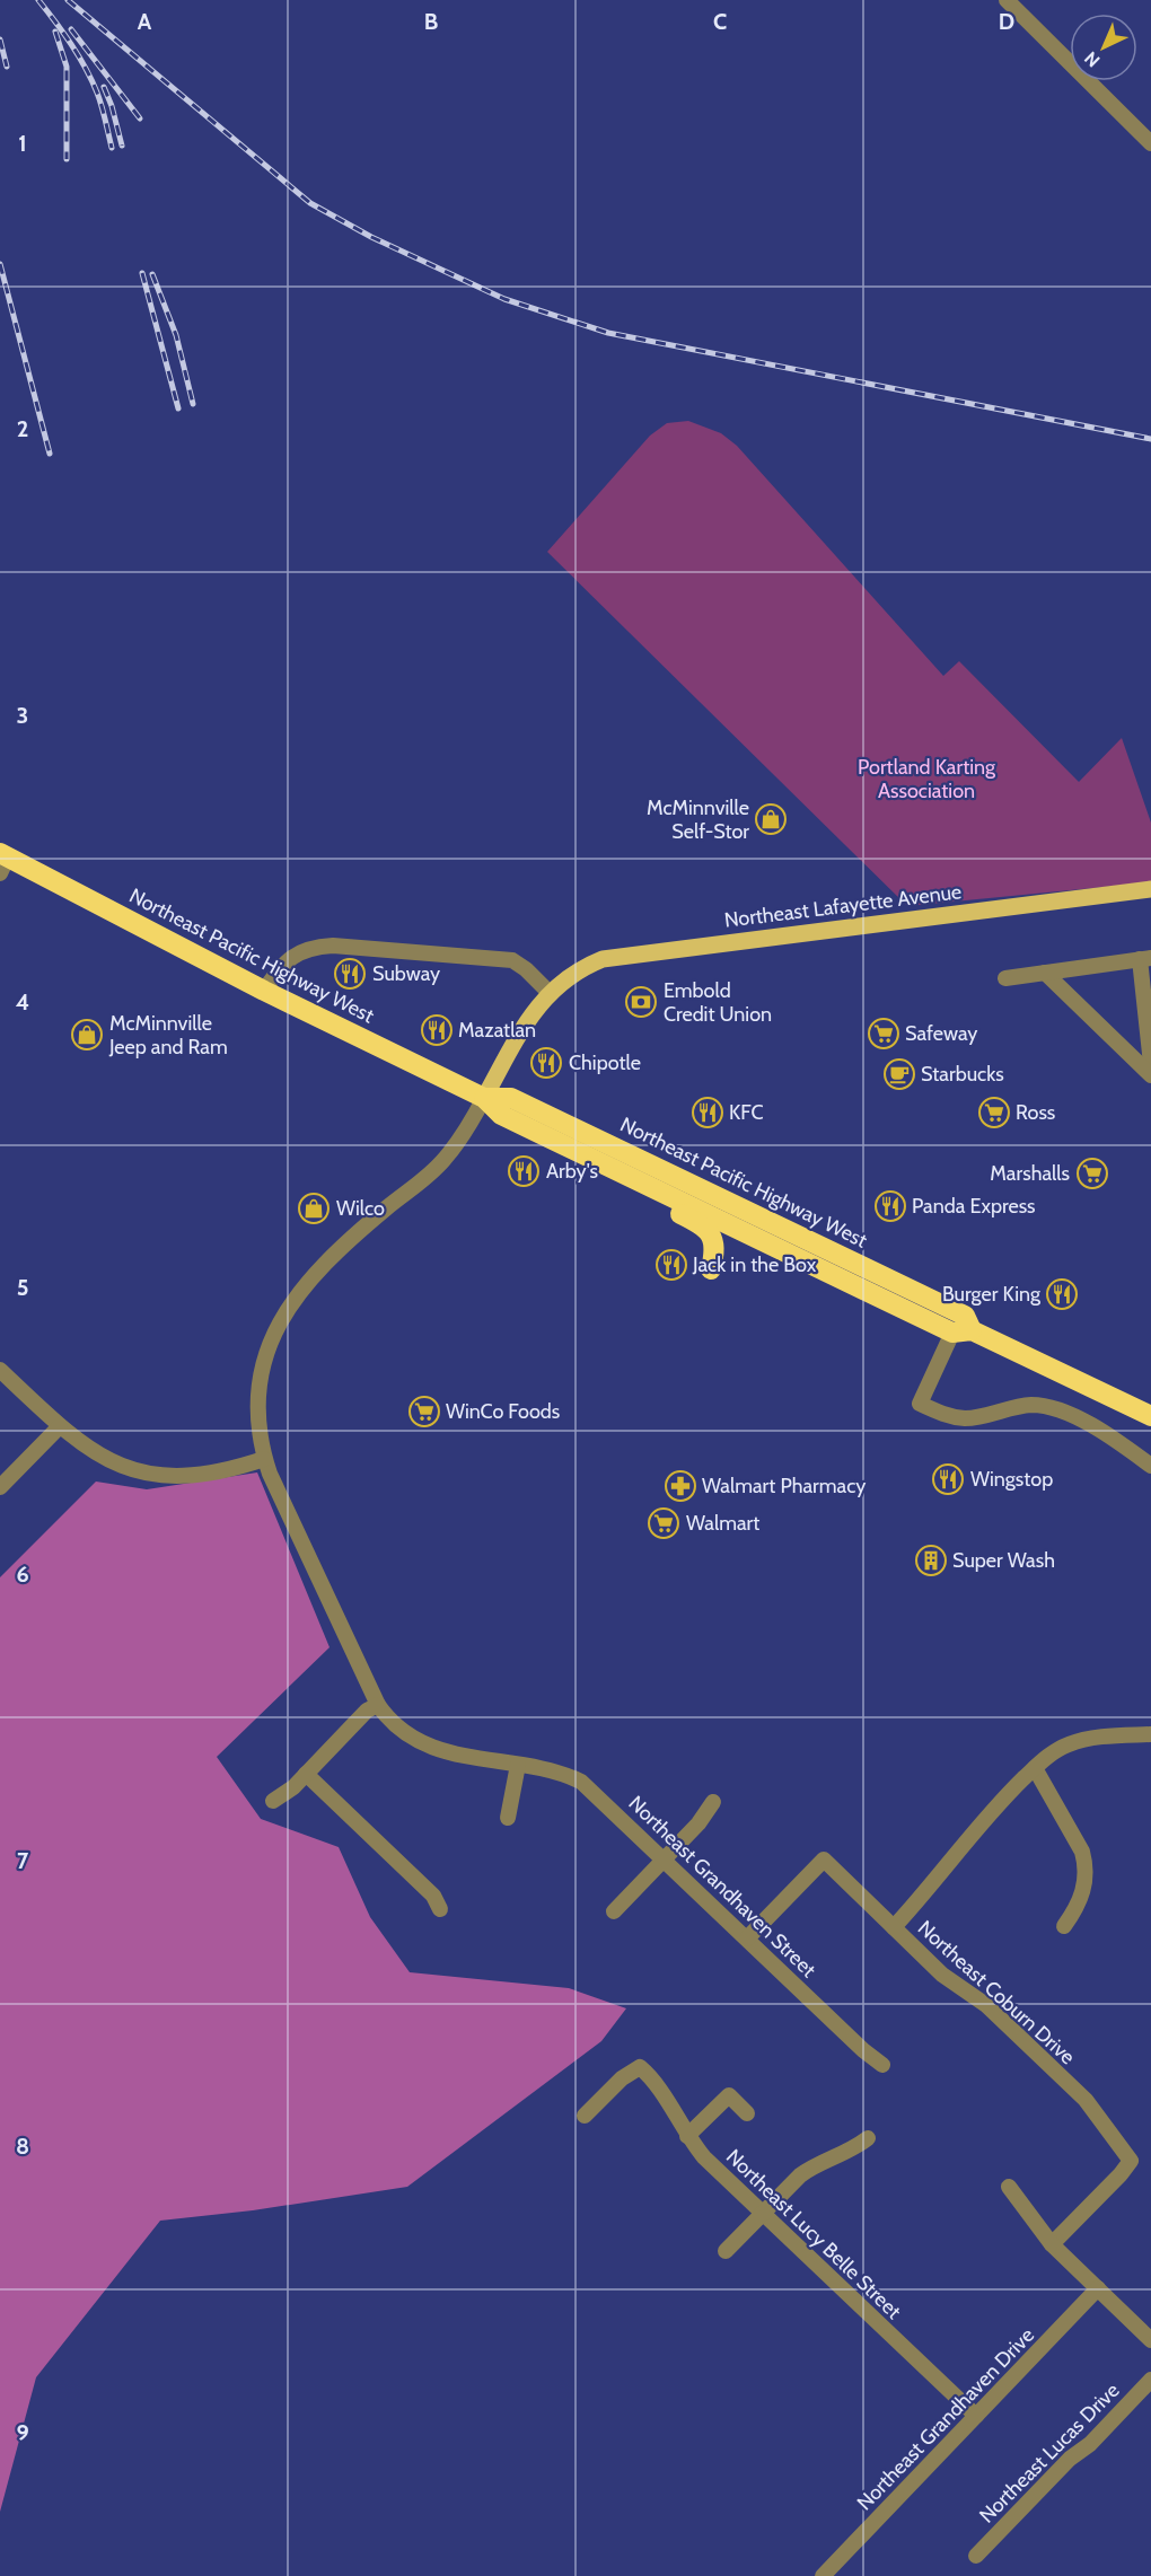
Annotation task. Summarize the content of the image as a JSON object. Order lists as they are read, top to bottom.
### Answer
{
  "streets": {
    "highway": ["Northeast Pacific Highway West"],
    "main road": ["Northeast Lafayette Avenue"],
    "street": [
      "Northeast Grandhaven Street",
      "Northeast Coburn Drive",
      "Northeast Lucy Belle Street",
      "Northeast Grandhaven Drive",
      "Northeast Lucas Drive"
    ]
  },
  "crossings": [
    ["Northeast Lafayette Avenue", "Northeast Pacific Highway West"],
    ["Northeast Grandhaven Street", "Northeast Coburn Drive"],
    ["Northeast Lucy Belle Street", "Northeast Grandhaven Drive"]
  ],
  "parks": ["Portland Karting Association"],
  "places": {
    "shop": ["McMinnville Self-Stor", "McMinnville Jeep and Ram", "Wilco"],
    "restaurant": [
      "Subway",
      "Mazatlan",
      "Chipotle",
      "KFC",
      "Arby's",
      "Panda Express",
      "Jack in the Box",
      "Burger King",
      "Wingstop"
    ],
    "bank": ["Embold Credit Union"],
    "supermarket": [
      "Safeway",
      "Ross",
      "Marshalls",
      "WinCo Foods",
      "Walmart"
    ],
    "cafe": ["Starbucks"],
    "pharmacy": ["Walmart Pharmacy"],
    "building": ["Super Wash"]
  },
  "north": "bottom left",
  "grid": {
    "columns": [
      "A",
      "B",
      "C",
      "D"
    ],
    "rows": [
      "1",
      "2",
      "3",
      "4",
      "5",
      "6",
      "7",
      "8",
      "9"
    ]
  }
}
